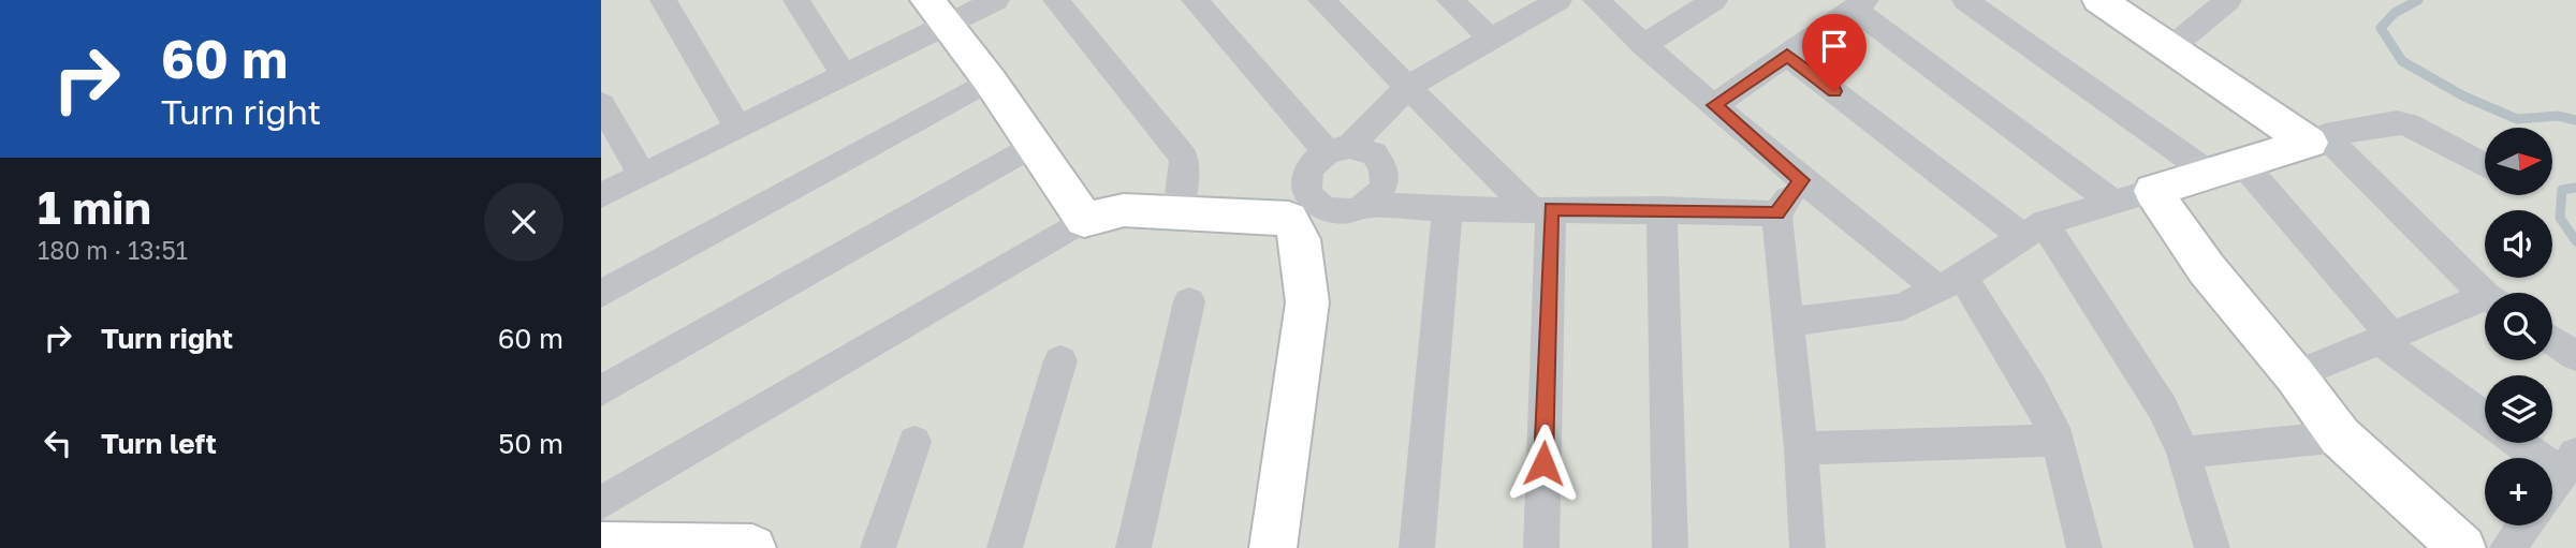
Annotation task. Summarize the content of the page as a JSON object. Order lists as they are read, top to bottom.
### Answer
{
  "north": "right",
  "page": {
    "turn": ["60 m", "Turn right"],
    "map_buttons": "+",
    "heading": ["1 min", "180 m · 13:51"],
    "list": [
      {
        "name": "Turn right",
        "value": "60 m"
      },
      {
        "name": "Turn left",
        "value": "50 m"
      }
    ]
  }
}
